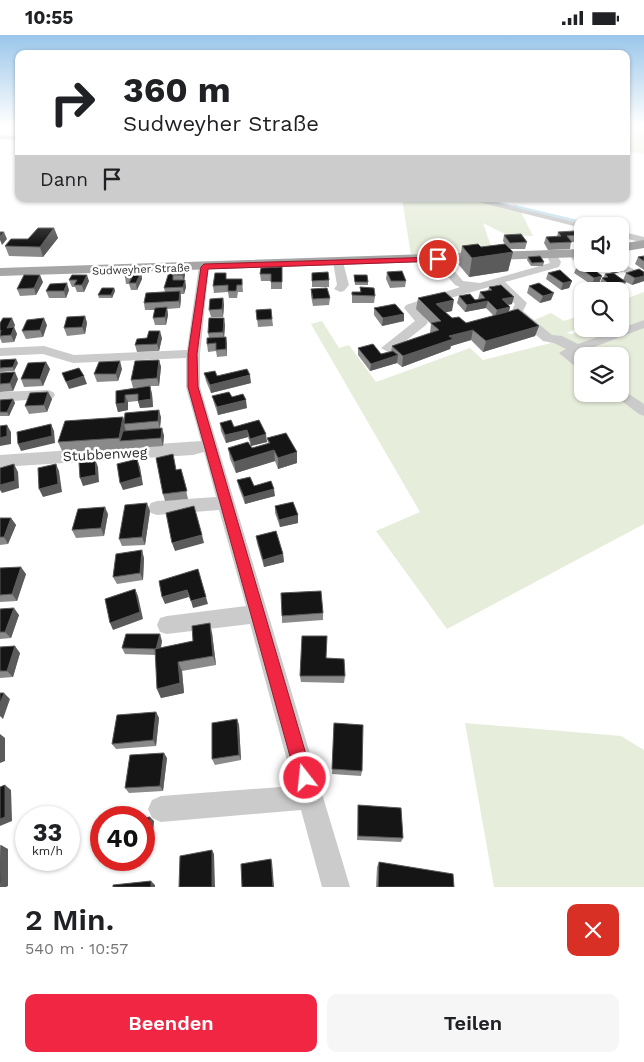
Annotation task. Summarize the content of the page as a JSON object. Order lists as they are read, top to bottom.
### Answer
{
  "streets": {
    "main road": ["Sudweyher Straße"],
    "street": ["Stubbenweg"]
  },
  "page": {
    "status": "10:55",
    "turn": ["360 m", "Sudweyher Straße"],
    "then": "Dann",
    "speed": "33 km/h",
    "limit": "40",
    "heading": ["2 Min.", "540 m · 10:57"],
    "buttons": ["Beenden", "Teilen"]
  }
}
